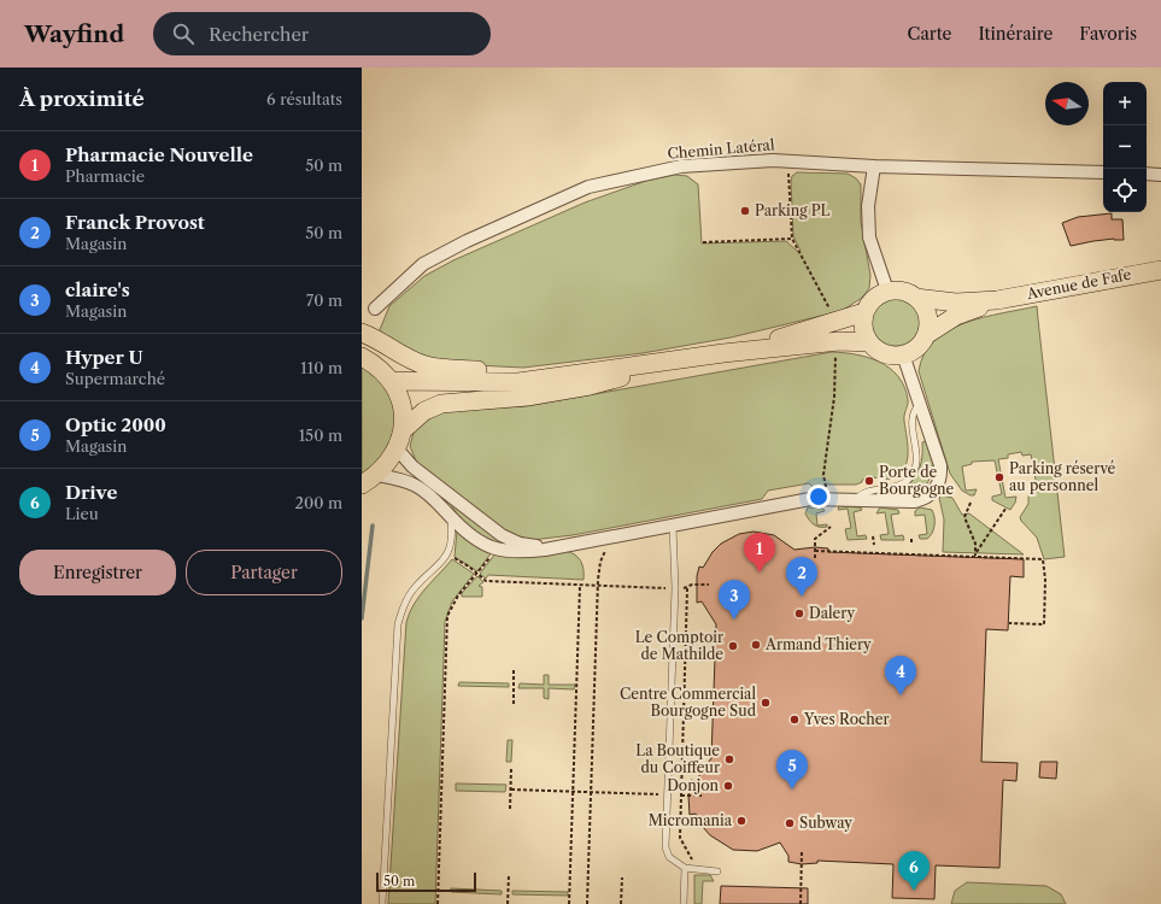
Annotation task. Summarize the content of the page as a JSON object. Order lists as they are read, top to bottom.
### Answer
{
  "streets": {
    "main road": ["Avenue de Fafe"],
    "street": ["Chemin Latéral"]
  },
  "places": [
    "Parking PL",
    "Parking réservé au personnel",
    "Porte de Bourgogne",
    "Dalery",
    "Armand Thiery",
    "Le Comptoir de Mathilde",
    "Centre Commercial Bourgogne Sud",
    "Yves Rocher",
    "La Boutique du Coiffeur",
    "Donjon",
    "Micromania",
    "Subway"
  ],
  "scale_bar": "50 m",
  "north": "left",
  "page": {
    "header": "Wayfind",
    "search": "Rechercher",
    "nav": ["Carte", "Itinéraire", "Favoris"],
    "heading": ["À proximité", "6 résultats"],
    "map_buttons": ["+", "−"],
    "list": [
      {
        "mark": "1",
        "name": "Pharmacie Nouvelle",
        "note": "Pharmacie",
        "value": "50 m"
      },
      {
        "mark": "2",
        "name": "Franck Provost",
        "note": "Magasin",
        "value": "50 m"
      },
      {
        "mark": "3",
        "name": "claire's",
        "note": "Magasin",
        "value": "70 m"
      },
      {
        "mark": "4",
        "name": "Hyper U",
        "note": "Supermarché",
        "value": "110 m"
      },
      {
        "mark": "5",
        "name": "Optic 2000",
        "note": "Magasin",
        "value": "150 m"
      },
      {
        "mark": "6",
        "name": "Drive",
        "note": "Lieu",
        "value": "200 m"
      }
    ],
    "pins": [
      "1",
      "2",
      "3",
      "4",
      "5",
      "6"
    ],
    "buttons": ["Enregistrer", "Partager"],
    "scale": "50 m"
  }
}
